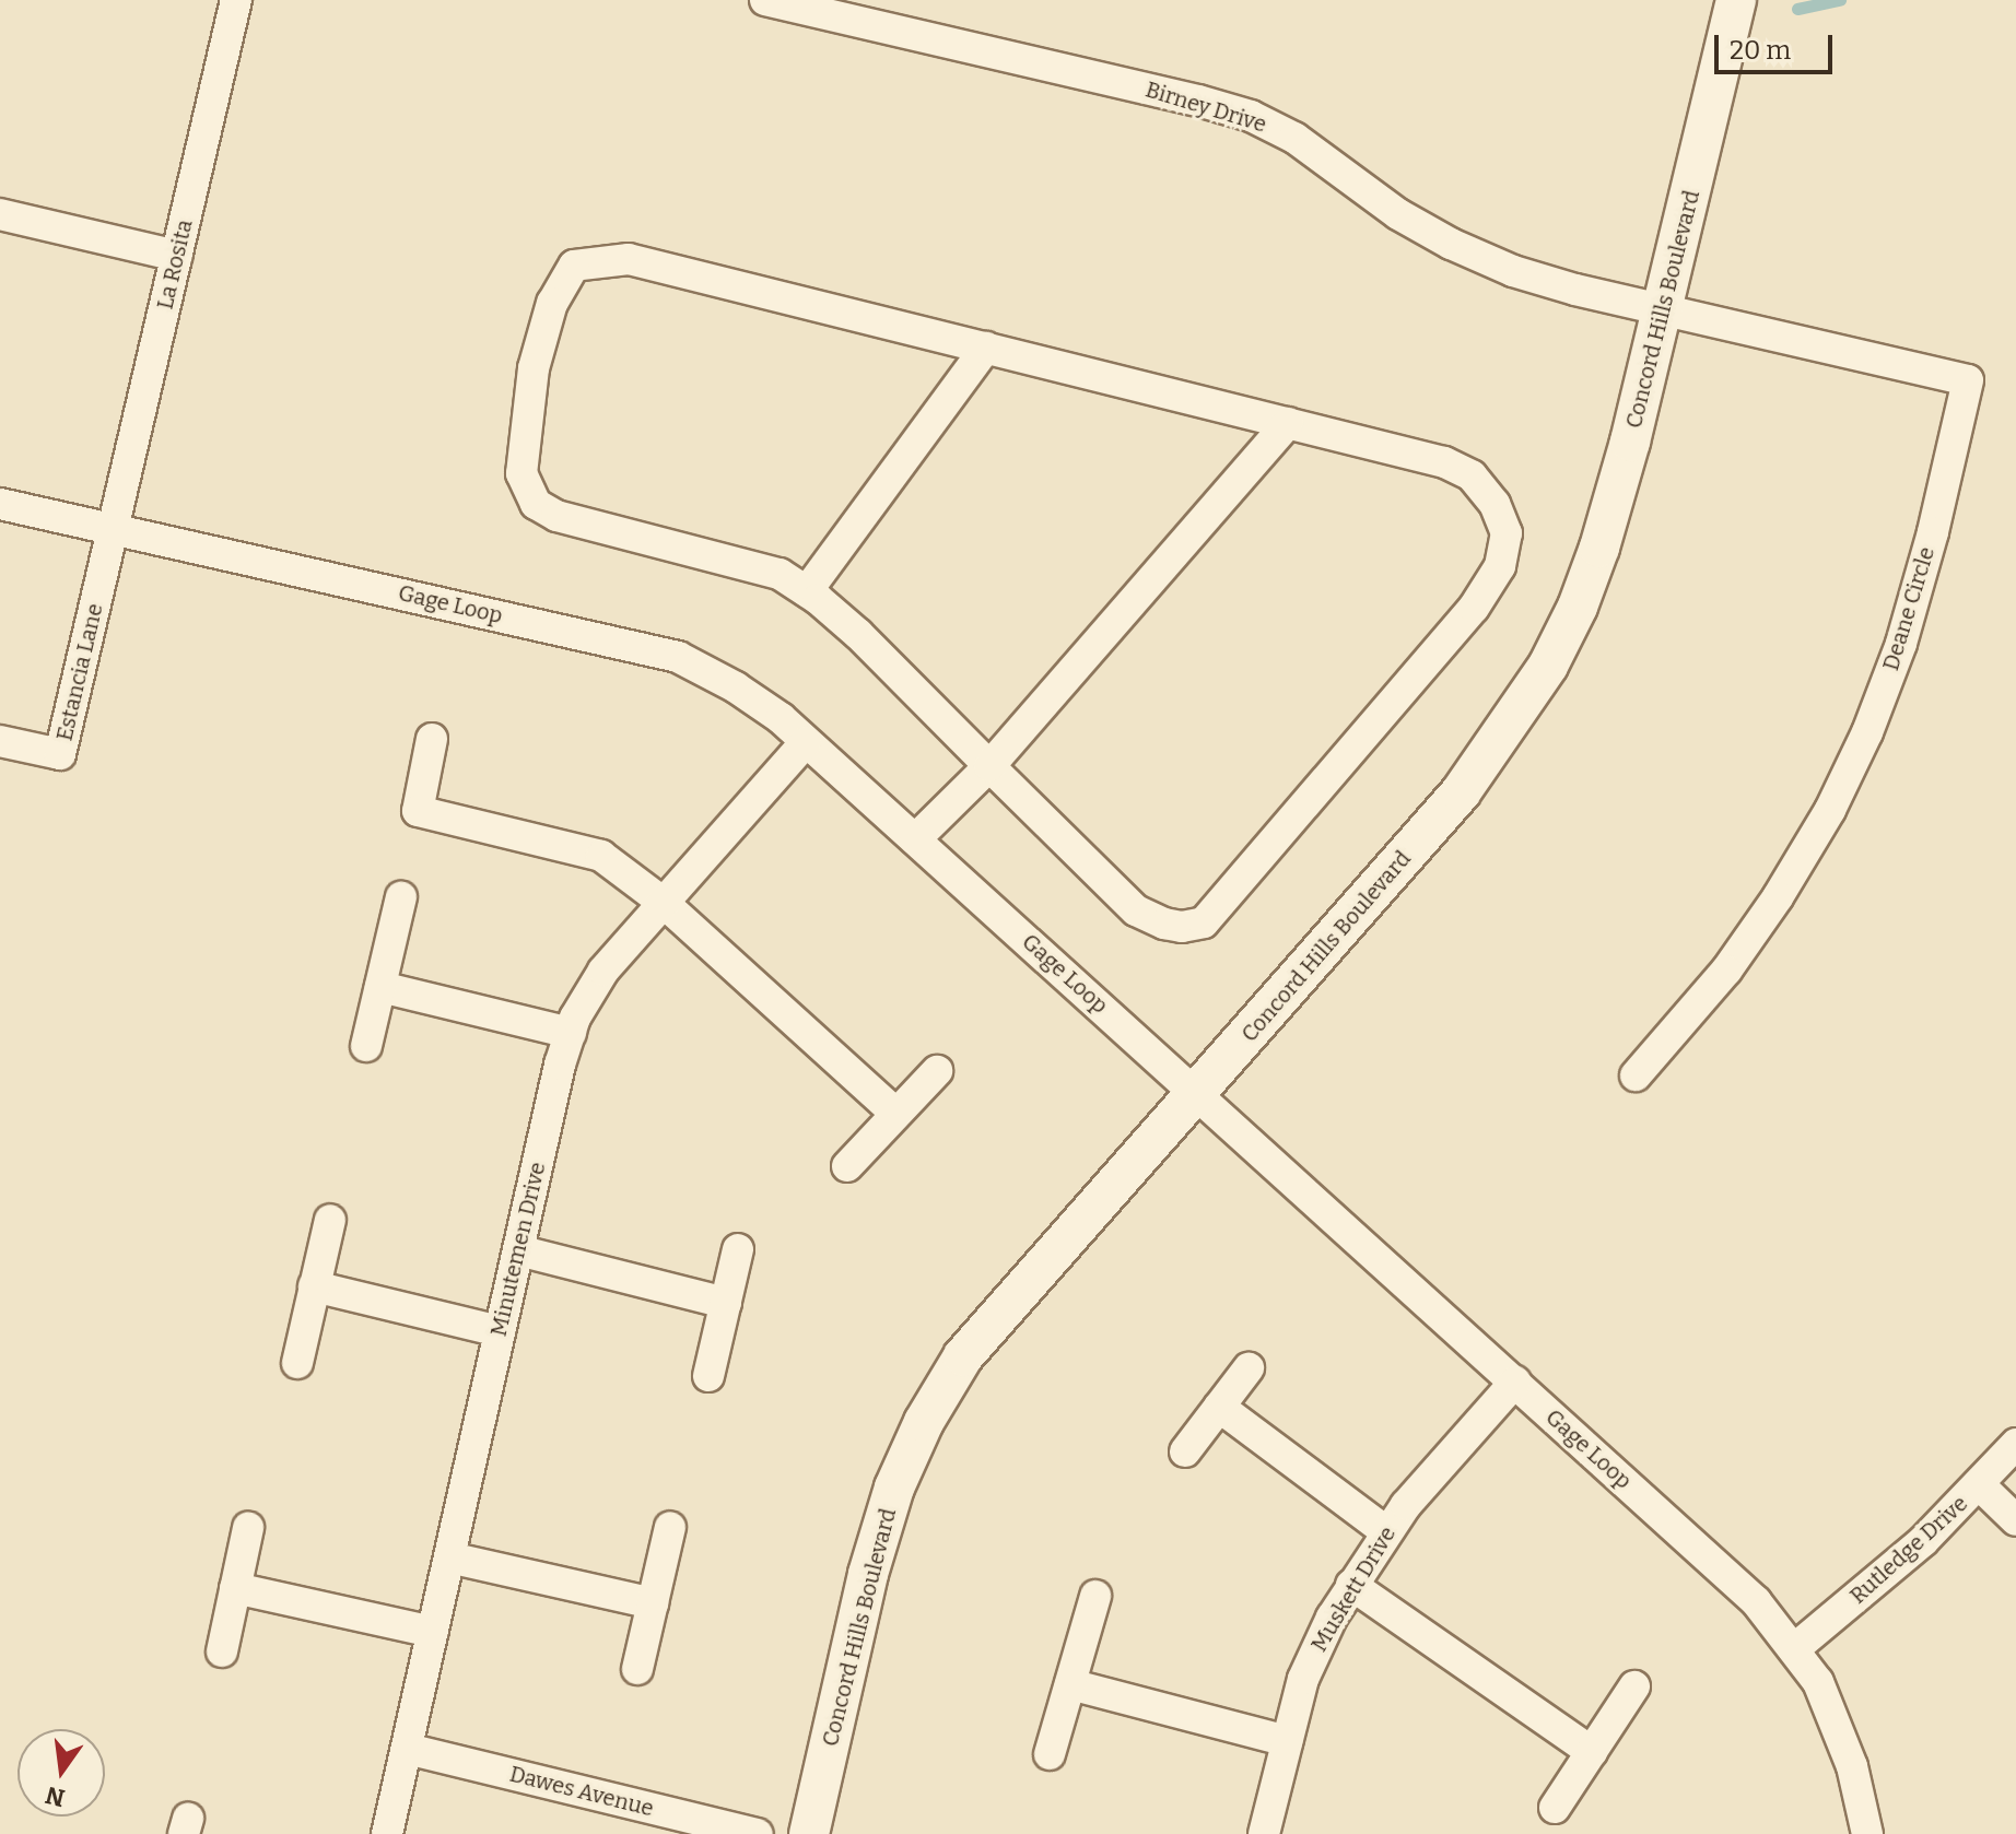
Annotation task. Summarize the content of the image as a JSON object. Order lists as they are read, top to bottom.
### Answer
{
  "streets": {
    "street": [
      "Birney Drive",
      "La Rosita",
      "Concord Hills Boulevard",
      "Gage Loop",
      "Deane Circle",
      "Estancia Lane",
      "Minutemen Drive",
      "Rutledge Drive",
      "Muskett Drive",
      "Dawes Avenue"
    ]
  },
  "crossings": [
    ["Birney Drive", "Concord Hills Boulevard"],
    ["Birney Drive", "Deane Circle"],
    ["La Rosita", "Gage Loop"],
    ["La Rosita", "Estancia Lane"],
    ["Concord Hills Boulevard", "Gage Loop"],
    ["Concord Hills Boulevard", "Deane Circle"],
    ["Gage Loop", "Estancia Lane"],
    ["Gage Loop", "Minutemen Drive"],
    ["Gage Loop", "Rutledge Drive"],
    ["Gage Loop", "Muskett Drive"],
    ["Minutemen Drive", "Dawes Avenue"]
  ],
  "scale_bar": "20 m",
  "north": "bottom"
}
